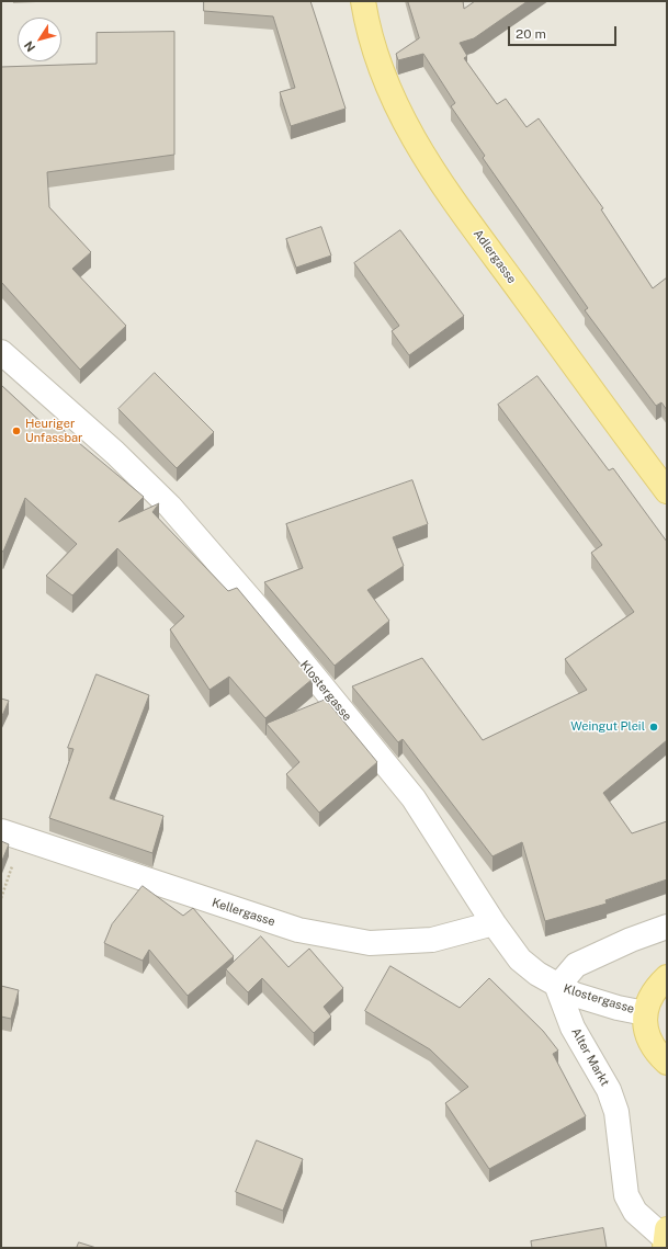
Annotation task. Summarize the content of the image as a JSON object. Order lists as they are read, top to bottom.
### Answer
{
  "streets": {
    "main road": ["Adlergasse"],
    "street": ["Klostergasse", "Kellergasse", "Alter Markt"]
  },
  "crossings": [
    ["Klostergasse", "Kellergasse"],
    ["Klostergasse", "Alter Markt"]
  ],
  "places": ["Heuriger Unfassbar", "Weingut Pleil"],
  "scale_bar": "20 m",
  "north": "bottom left"
}
